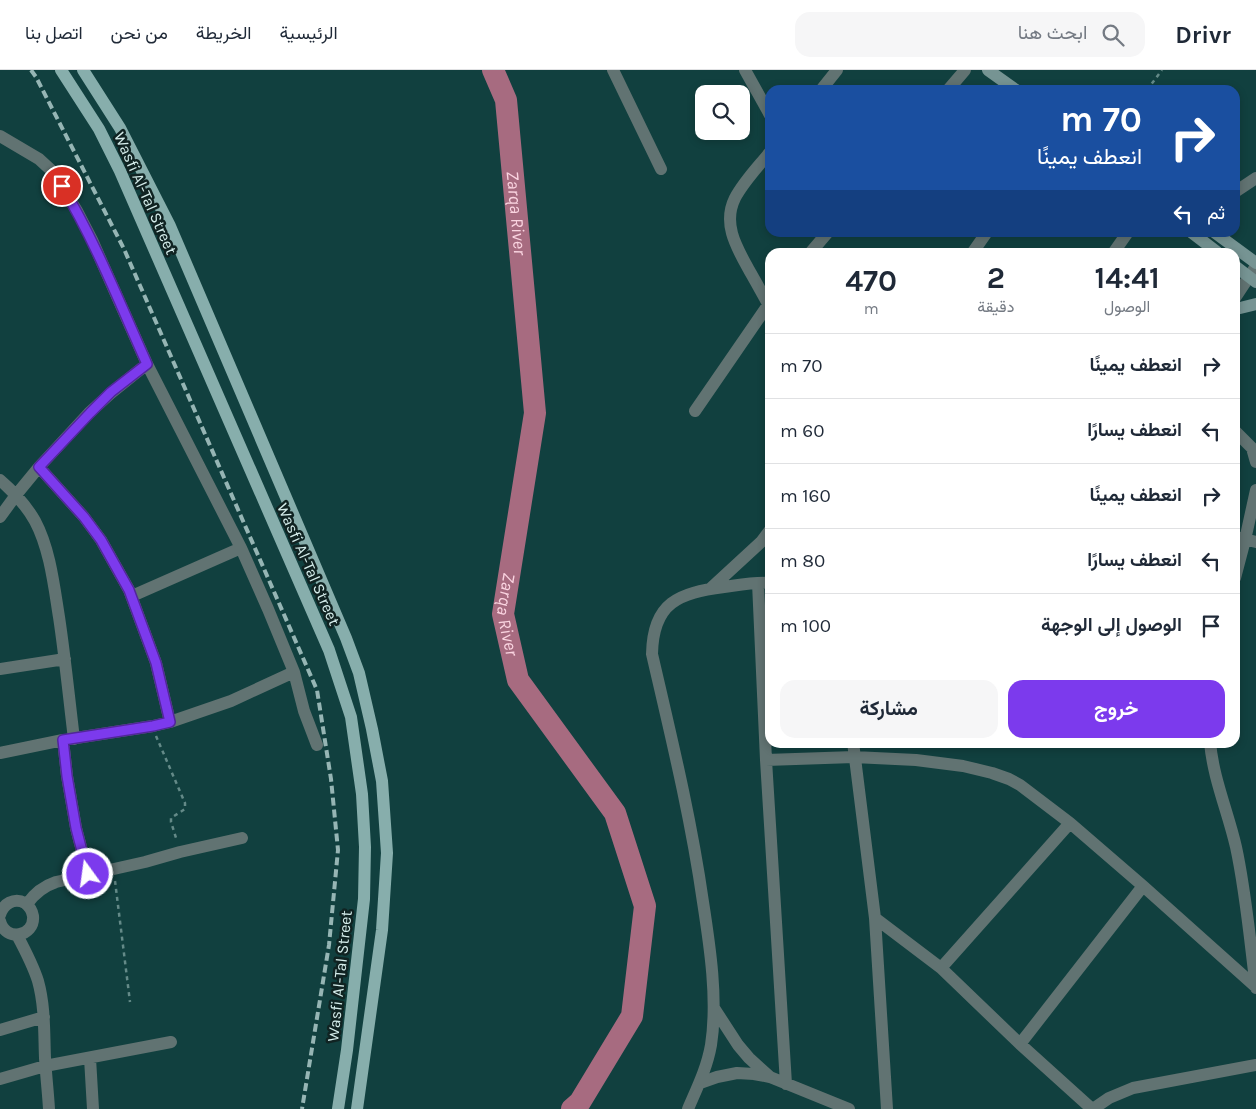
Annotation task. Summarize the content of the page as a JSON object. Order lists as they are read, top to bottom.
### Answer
{
  "streets": {
    "main road": ["Wasfi Al-Tal Street"]
  },
  "water": ["Zarqa River"],
  "page": {
    "header": "Drivr",
    "search": "ابحث هنا",
    "nav": [
      "الرئيسية",
      "الخريطة",
      "من نحن",
      "اتصل بنا"
    ],
    "turn": ["70 m", "انعطف يمينًا"],
    "then": "ثم",
    "eta": [
      "14:41",
      "الوصول",
      "2",
      "دقيقة",
      "470",
      "m"
    ],
    "list": [
      {
        "name": "انعطف يمينًا",
        "value": "70 m"
      },
      {
        "name": "انعطف يسارًا",
        "value": "60 m"
      },
      {
        "name": "انعطف يمينًا",
        "value": "160 m"
      },
      {
        "name": "انعطف يسارًا",
        "value": "80 m"
      },
      {
        "name": "الوصول إلى الوجهة",
        "value": "100 m"
      }
    ],
    "buttons": ["خروج", "مشاركة"]
  }
}
